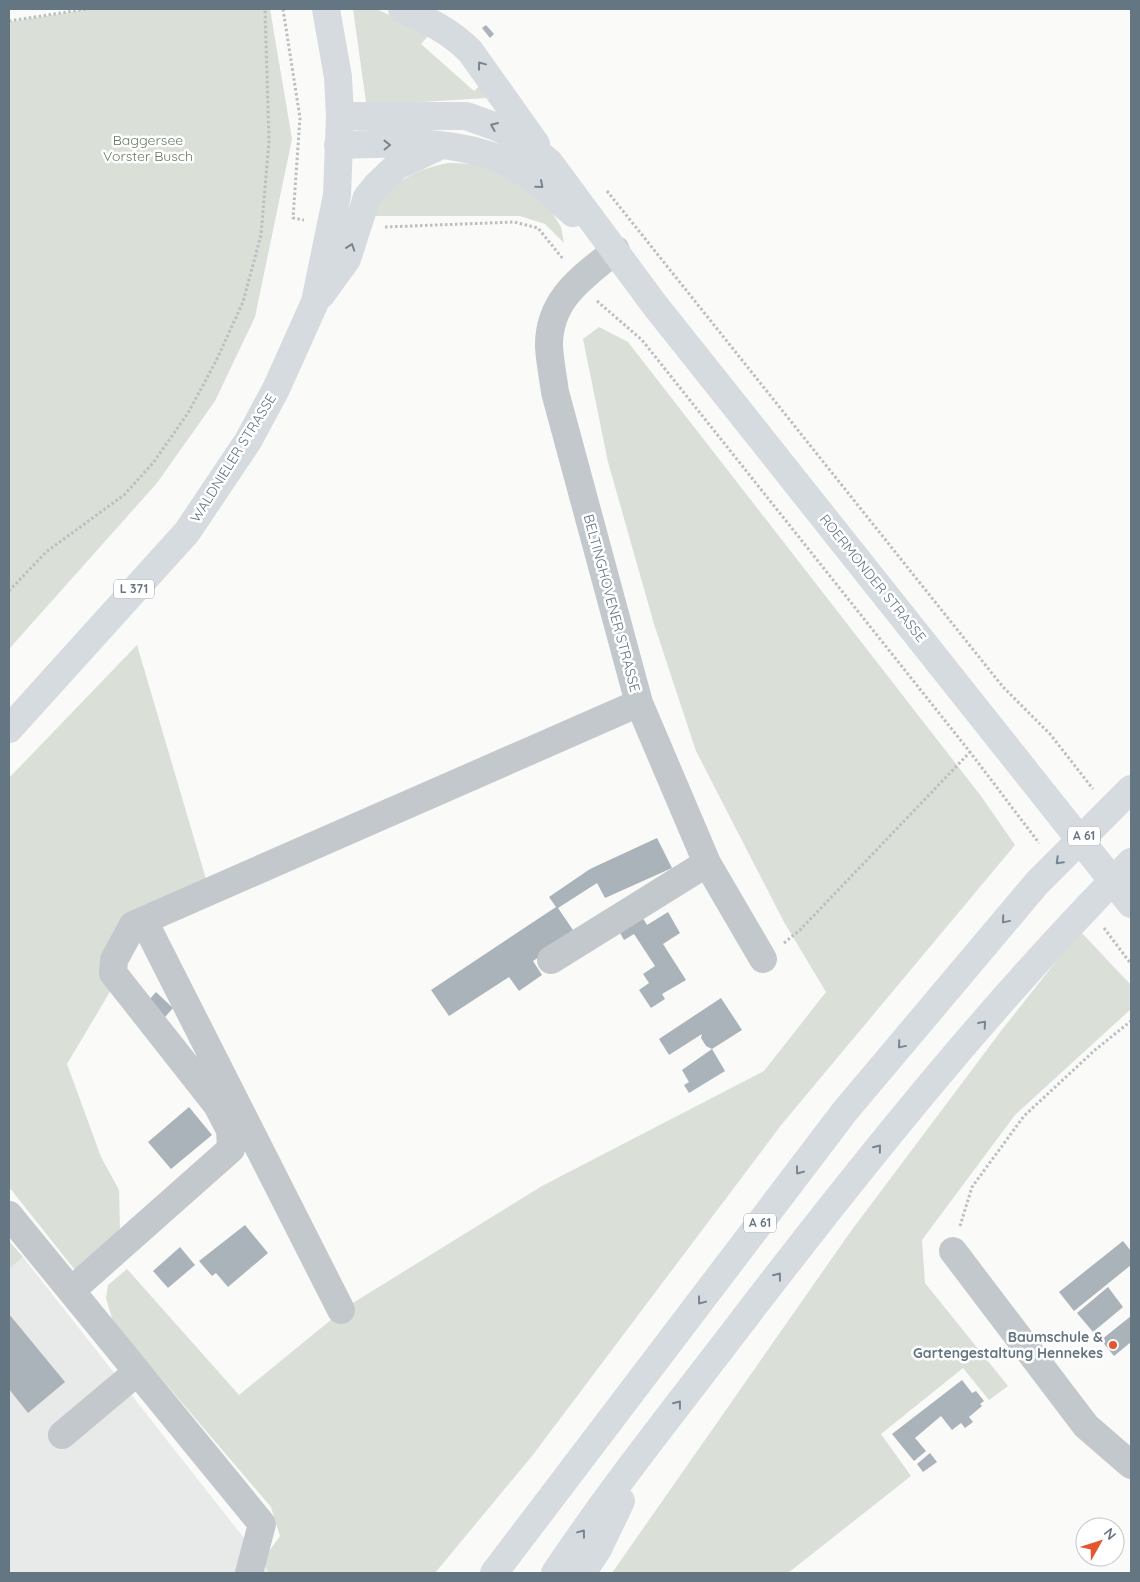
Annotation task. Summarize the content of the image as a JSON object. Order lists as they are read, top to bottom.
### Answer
{
  "streets": {
    "main road": [
      "WALDNIELER STRASSE",
      "ROERMONDER STRASSE",
      "L 371",
      "A 61"
    ],
    "street": ["BELTINGHOVENER STRASSE"]
  },
  "crossings": [
    ["WALDNIELER STRASSE", "ROERMONDER STRASSE"],
    ["ROERMONDER STRASSE", "BELTINGHOVENER STRASSE"]
  ],
  "parks": ["Baggersee Vorster Busch"],
  "places": ["Baumschule & Gartengestaltung Hennekes"],
  "north": "top right"
}
